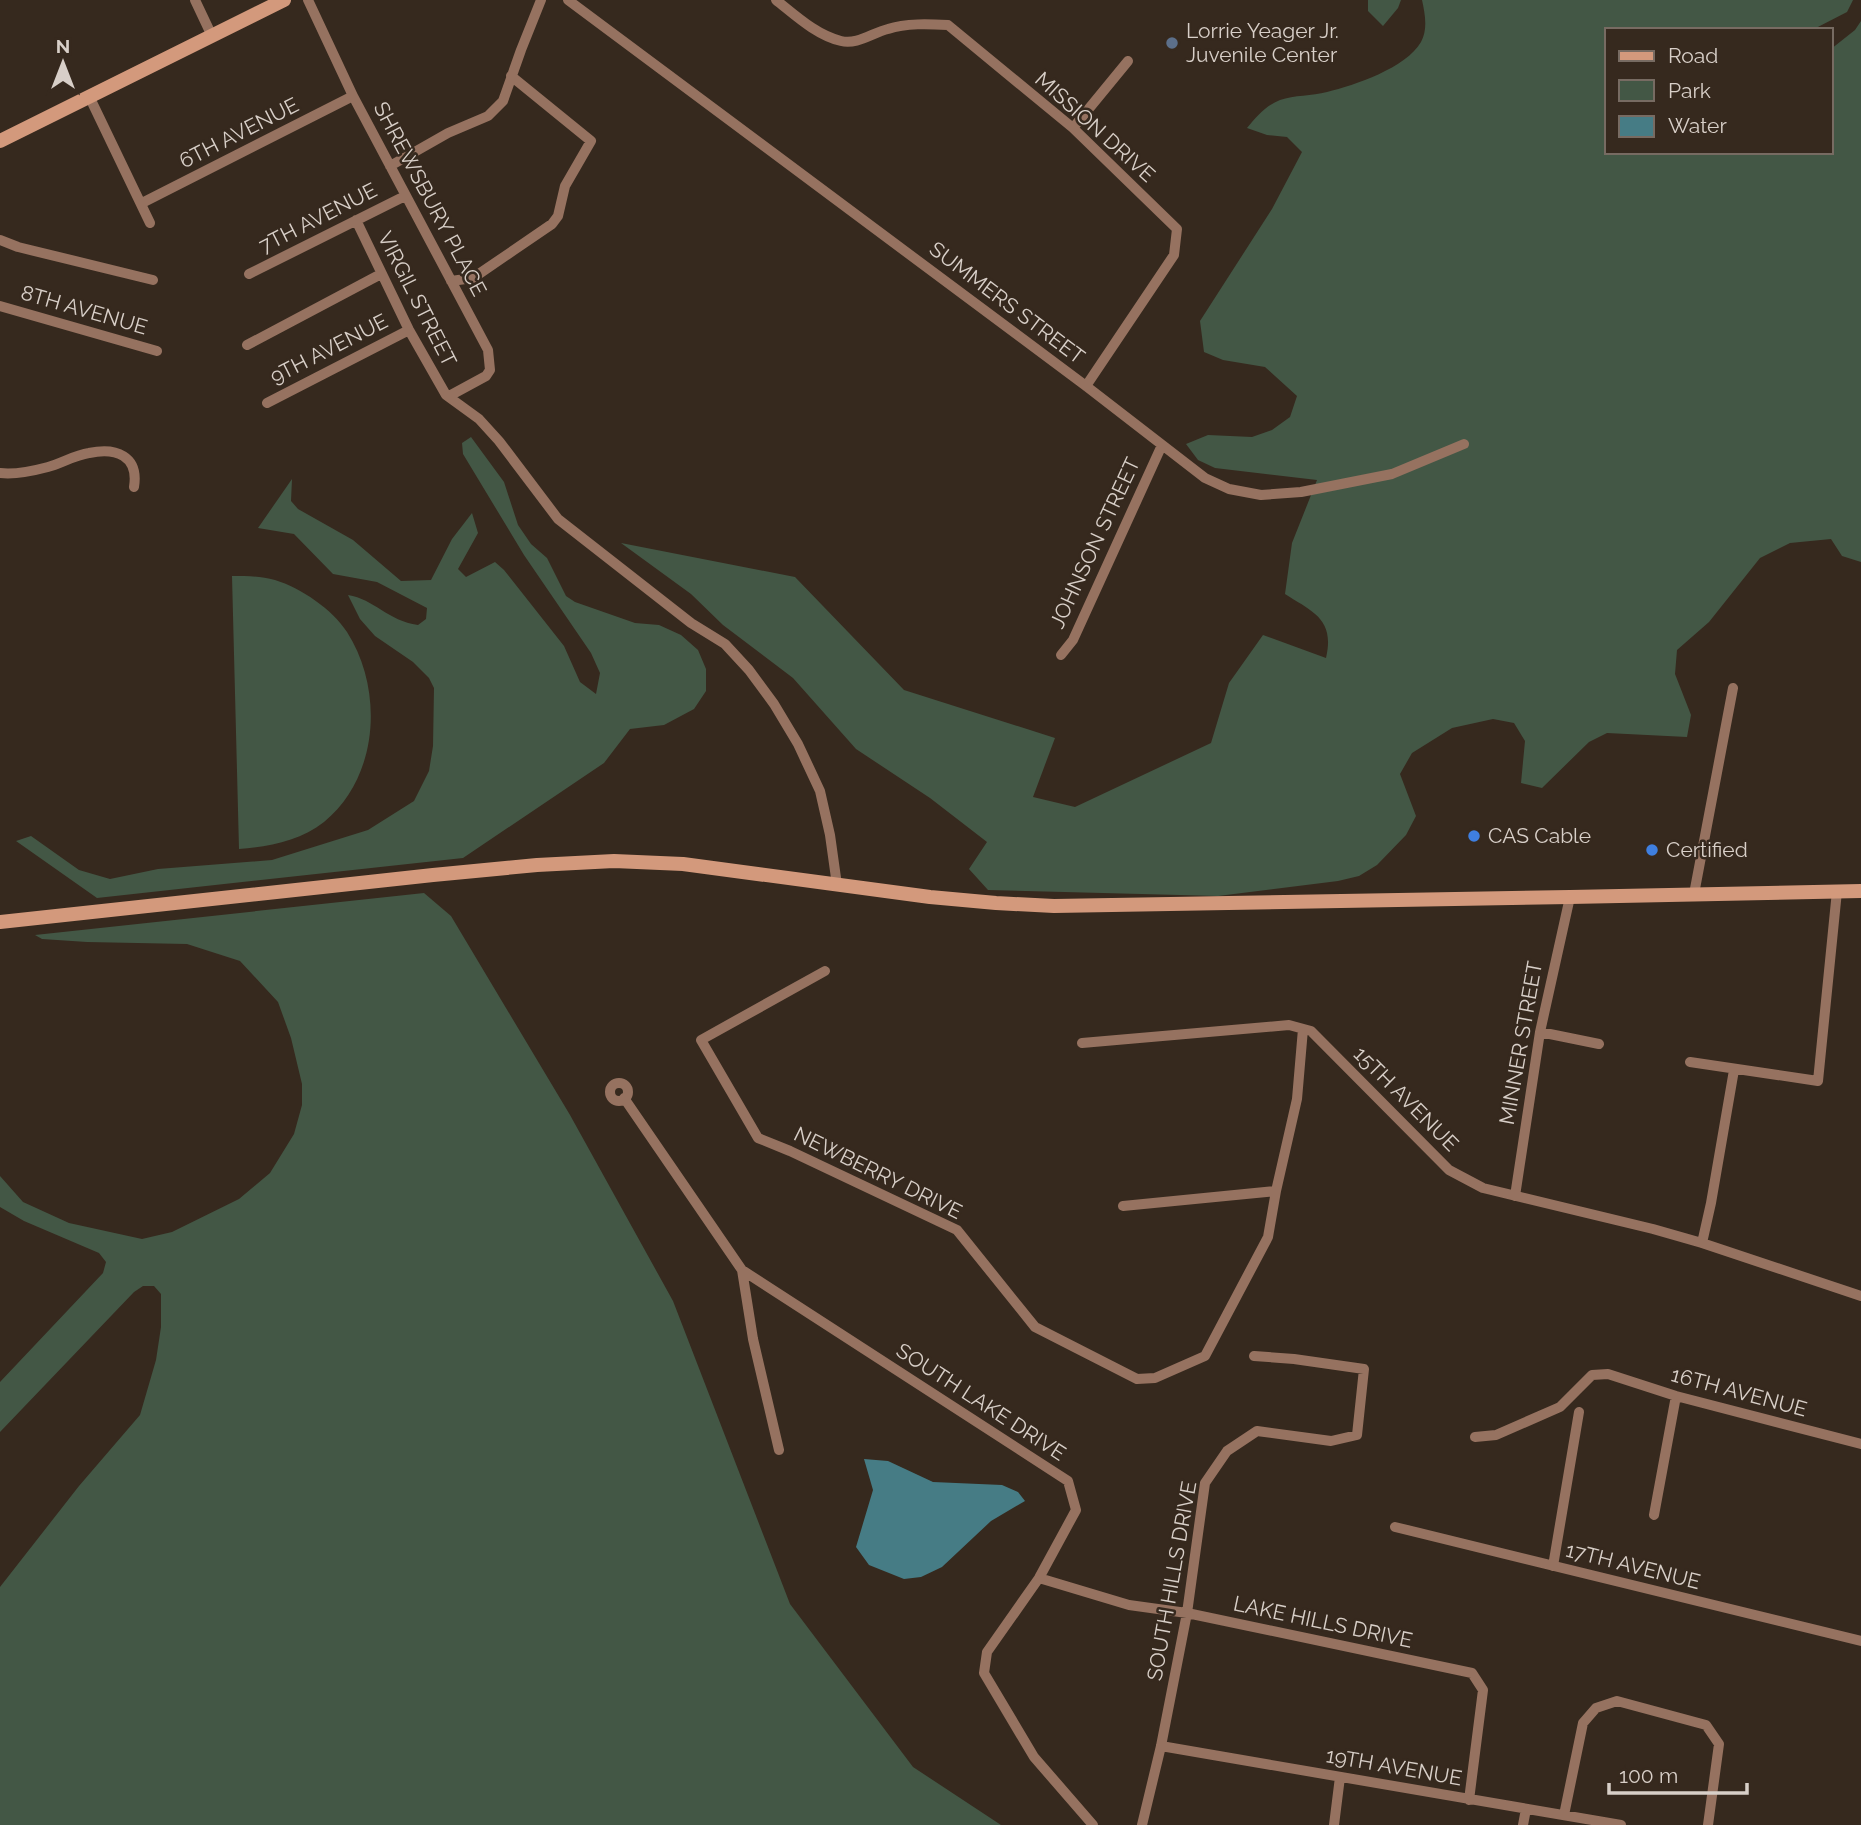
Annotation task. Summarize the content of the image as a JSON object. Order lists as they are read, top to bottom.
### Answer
{
  "streets": {
    "street": [
      "MISSION DRIVE",
      "6TH AVENUE",
      "SHREWSBURY PLACE",
      "7TH AVENUE",
      "VIRGIL STREET",
      "SUMMERS STREET",
      "8TH AVENUE",
      "9TH AVENUE",
      "JOHNSON STREET",
      "MINNER STREET",
      "15TH AVENUE",
      "NEWBERRY DRIVE",
      "16TH AVENUE",
      "SOUTH LAKE DRIVE",
      "17TH AVENUE",
      "SOUTH HILLS DRIVE",
      "LAKE HILLS DRIVE",
      "19TH AVENUE"
    ]
  },
  "crossings": [
    ["MISSION DRIVE", "SUMMERS STREET"],
    ["6TH AVENUE", "SHREWSBURY PLACE"],
    ["SHREWSBURY PLACE", "7TH AVENUE"],
    ["SHREWSBURY PLACE", "VIRGIL STREET"],
    ["7TH AVENUE", "VIRGIL STREET"],
    ["VIRGIL STREET", "9TH AVENUE"],
    ["SUMMERS STREET", "JOHNSON STREET"],
    ["MINNER STREET", "15TH AVENUE"],
    ["15TH AVENUE", "NEWBERRY DRIVE"],
    ["SOUTH LAKE DRIVE", "LAKE HILLS DRIVE"],
    ["SOUTH HILLS DRIVE", "LAKE HILLS DRIVE"],
    ["SOUTH HILLS DRIVE", "19TH AVENUE"],
    ["LAKE HILLS DRIVE", "19TH AVENUE"]
  ],
  "places": ["Lorrie Yeager Jr. Juvenile Center", "CAS Cable", "Certified"],
  "legend": ["Road", "Park", "Water"],
  "scale_bar": "100 m",
  "north": "top"
}
